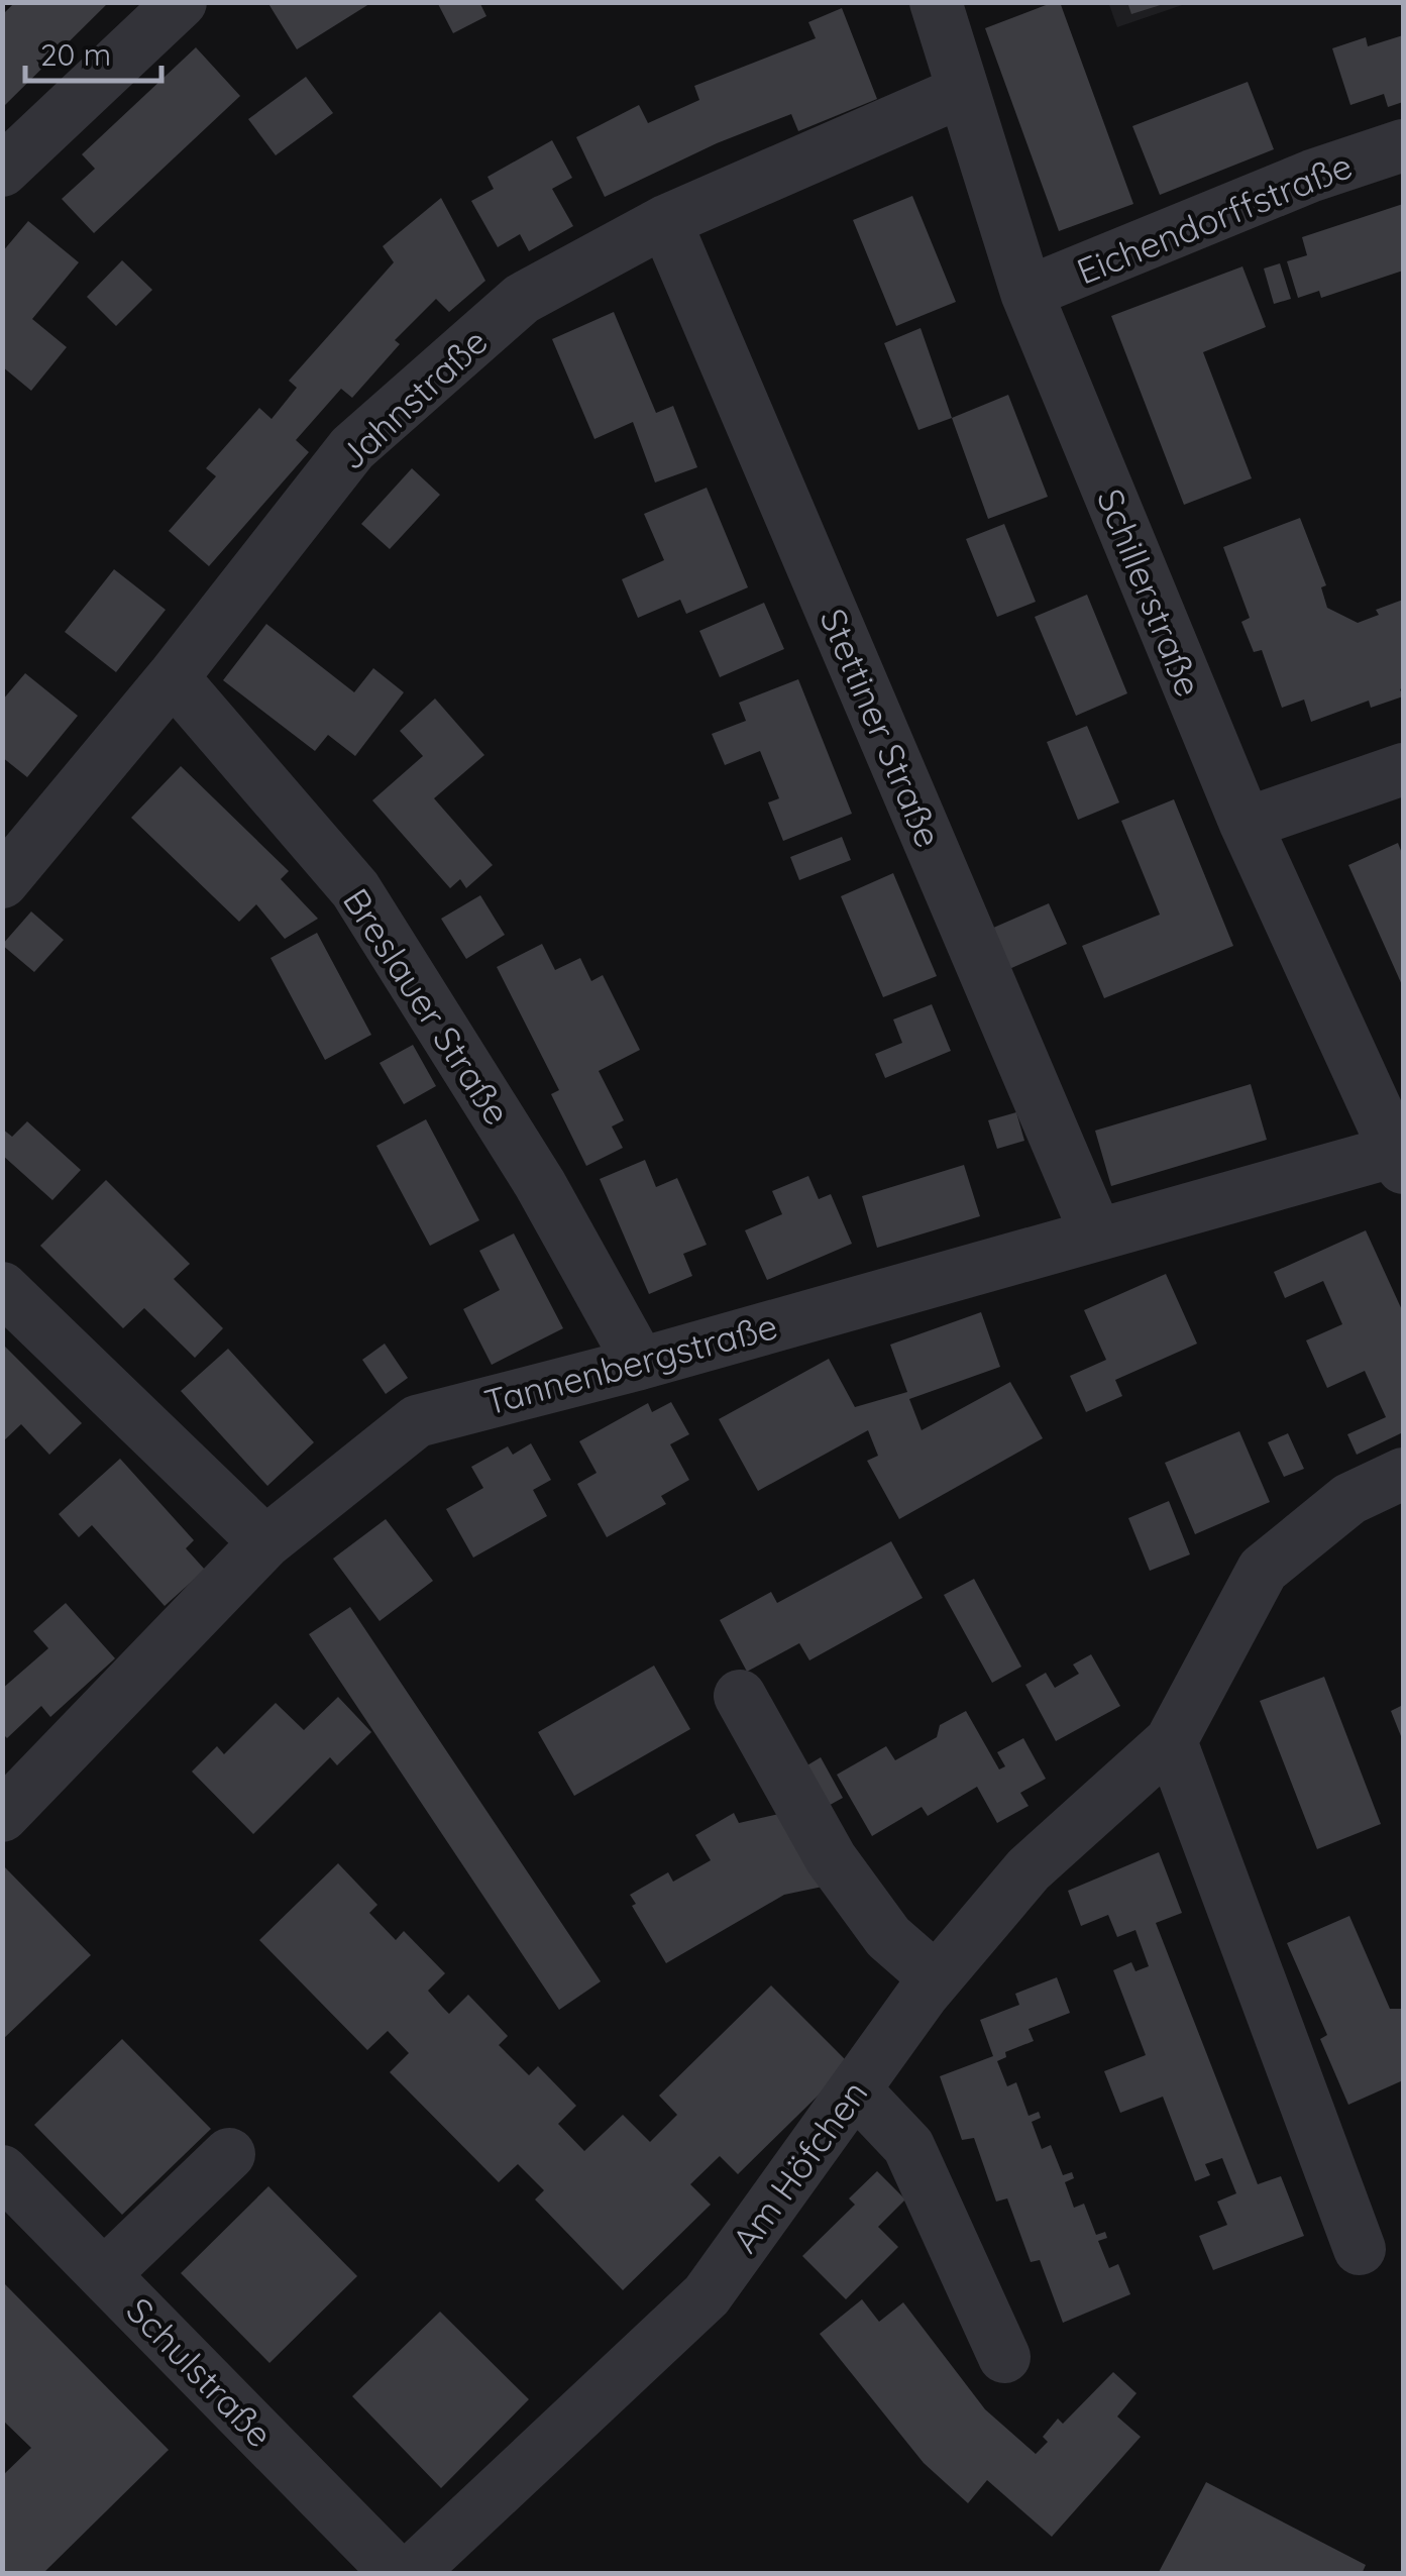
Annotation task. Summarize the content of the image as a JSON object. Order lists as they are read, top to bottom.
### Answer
{
  "streets": {
    "street": [
      "Eichendorffstraße",
      "Jahnstraße",
      "Schillerstraße",
      "Stettiner Straße",
      "Breslauer Straße",
      "Tannenbergstraße",
      "Am Höfchen",
      "Schulstraße"
    ]
  },
  "crossings": [
    ["Eichendorffstraße", "Schillerstraße"],
    ["Jahnstraße", "Schillerstraße"],
    ["Jahnstraße", "Stettiner Straße"],
    ["Jahnstraße", "Breslauer Straße"],
    ["Schillerstraße", "Tannenbergstraße"],
    ["Stettiner Straße", "Tannenbergstraße"],
    ["Breslauer Straße", "Tannenbergstraße"]
  ],
  "scale_bar": "20 m"
}
